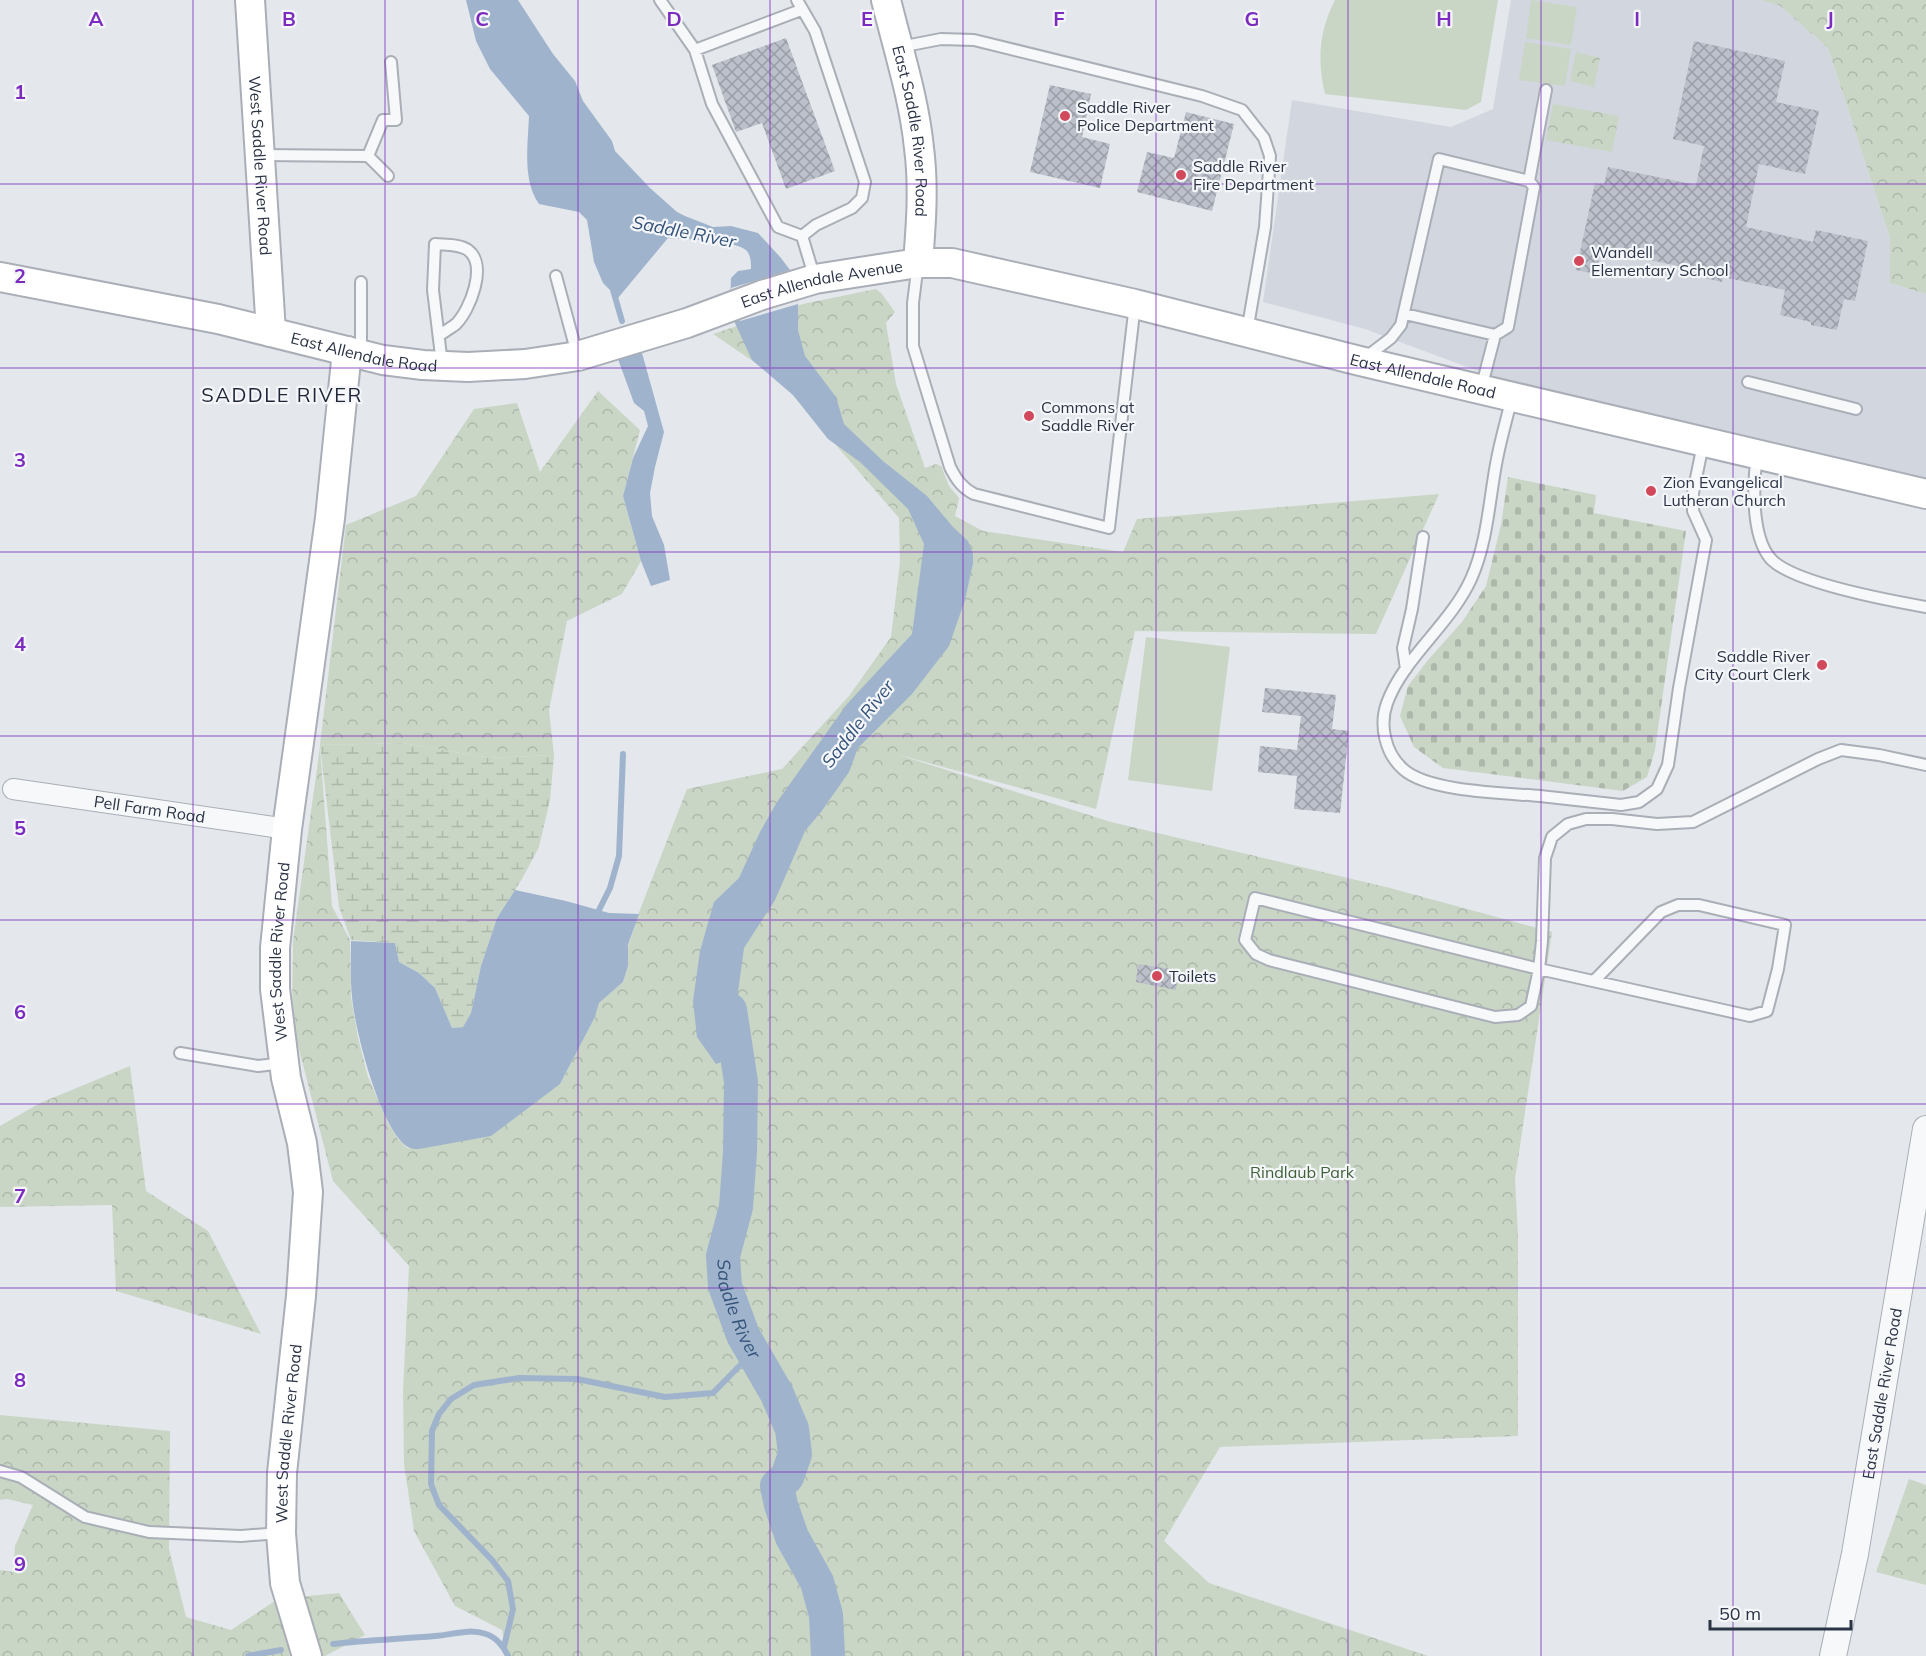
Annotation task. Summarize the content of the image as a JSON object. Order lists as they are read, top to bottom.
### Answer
{
  "streets": {
    "main road": [
      "East Saddle River Road",
      "West Saddle River Road",
      "East Allendale Avenue",
      "East Allendale Road"
    ],
    "street": ["Pell Farm Road"]
  },
  "crossings": [
    ["East Saddle River Road", "East Allendale Avenue"],
    ["East Saddle River Road", "East Allendale Road"],
    ["West Saddle River Road", "East Allendale Road"],
    ["West Saddle River Road", "Pell Farm Road"],
    ["East Allendale Avenue", "East Allendale Road"]
  ],
  "districts": ["SADDLE RIVER"],
  "water": ["Saddle River"],
  "parks": ["Rindlaub Park"],
  "places": [
    "Saddle River Police Department",
    "Saddle River Fire Department",
    "Wandell Elementary School",
    "Commons at Saddle River",
    "Zion Evangelical Lutheran Church",
    "Saddle River City Court Clerk",
    "Toilets"
  ],
  "scale_bar": "50 m",
  "grid": {
    "columns": [
      "A",
      "B",
      "C",
      "D",
      "E",
      "F",
      "G",
      "H",
      "I",
      "J"
    ],
    "rows": [
      "1",
      "2",
      "3",
      "4",
      "5",
      "6",
      "7",
      "8",
      "9"
    ]
  }
}
